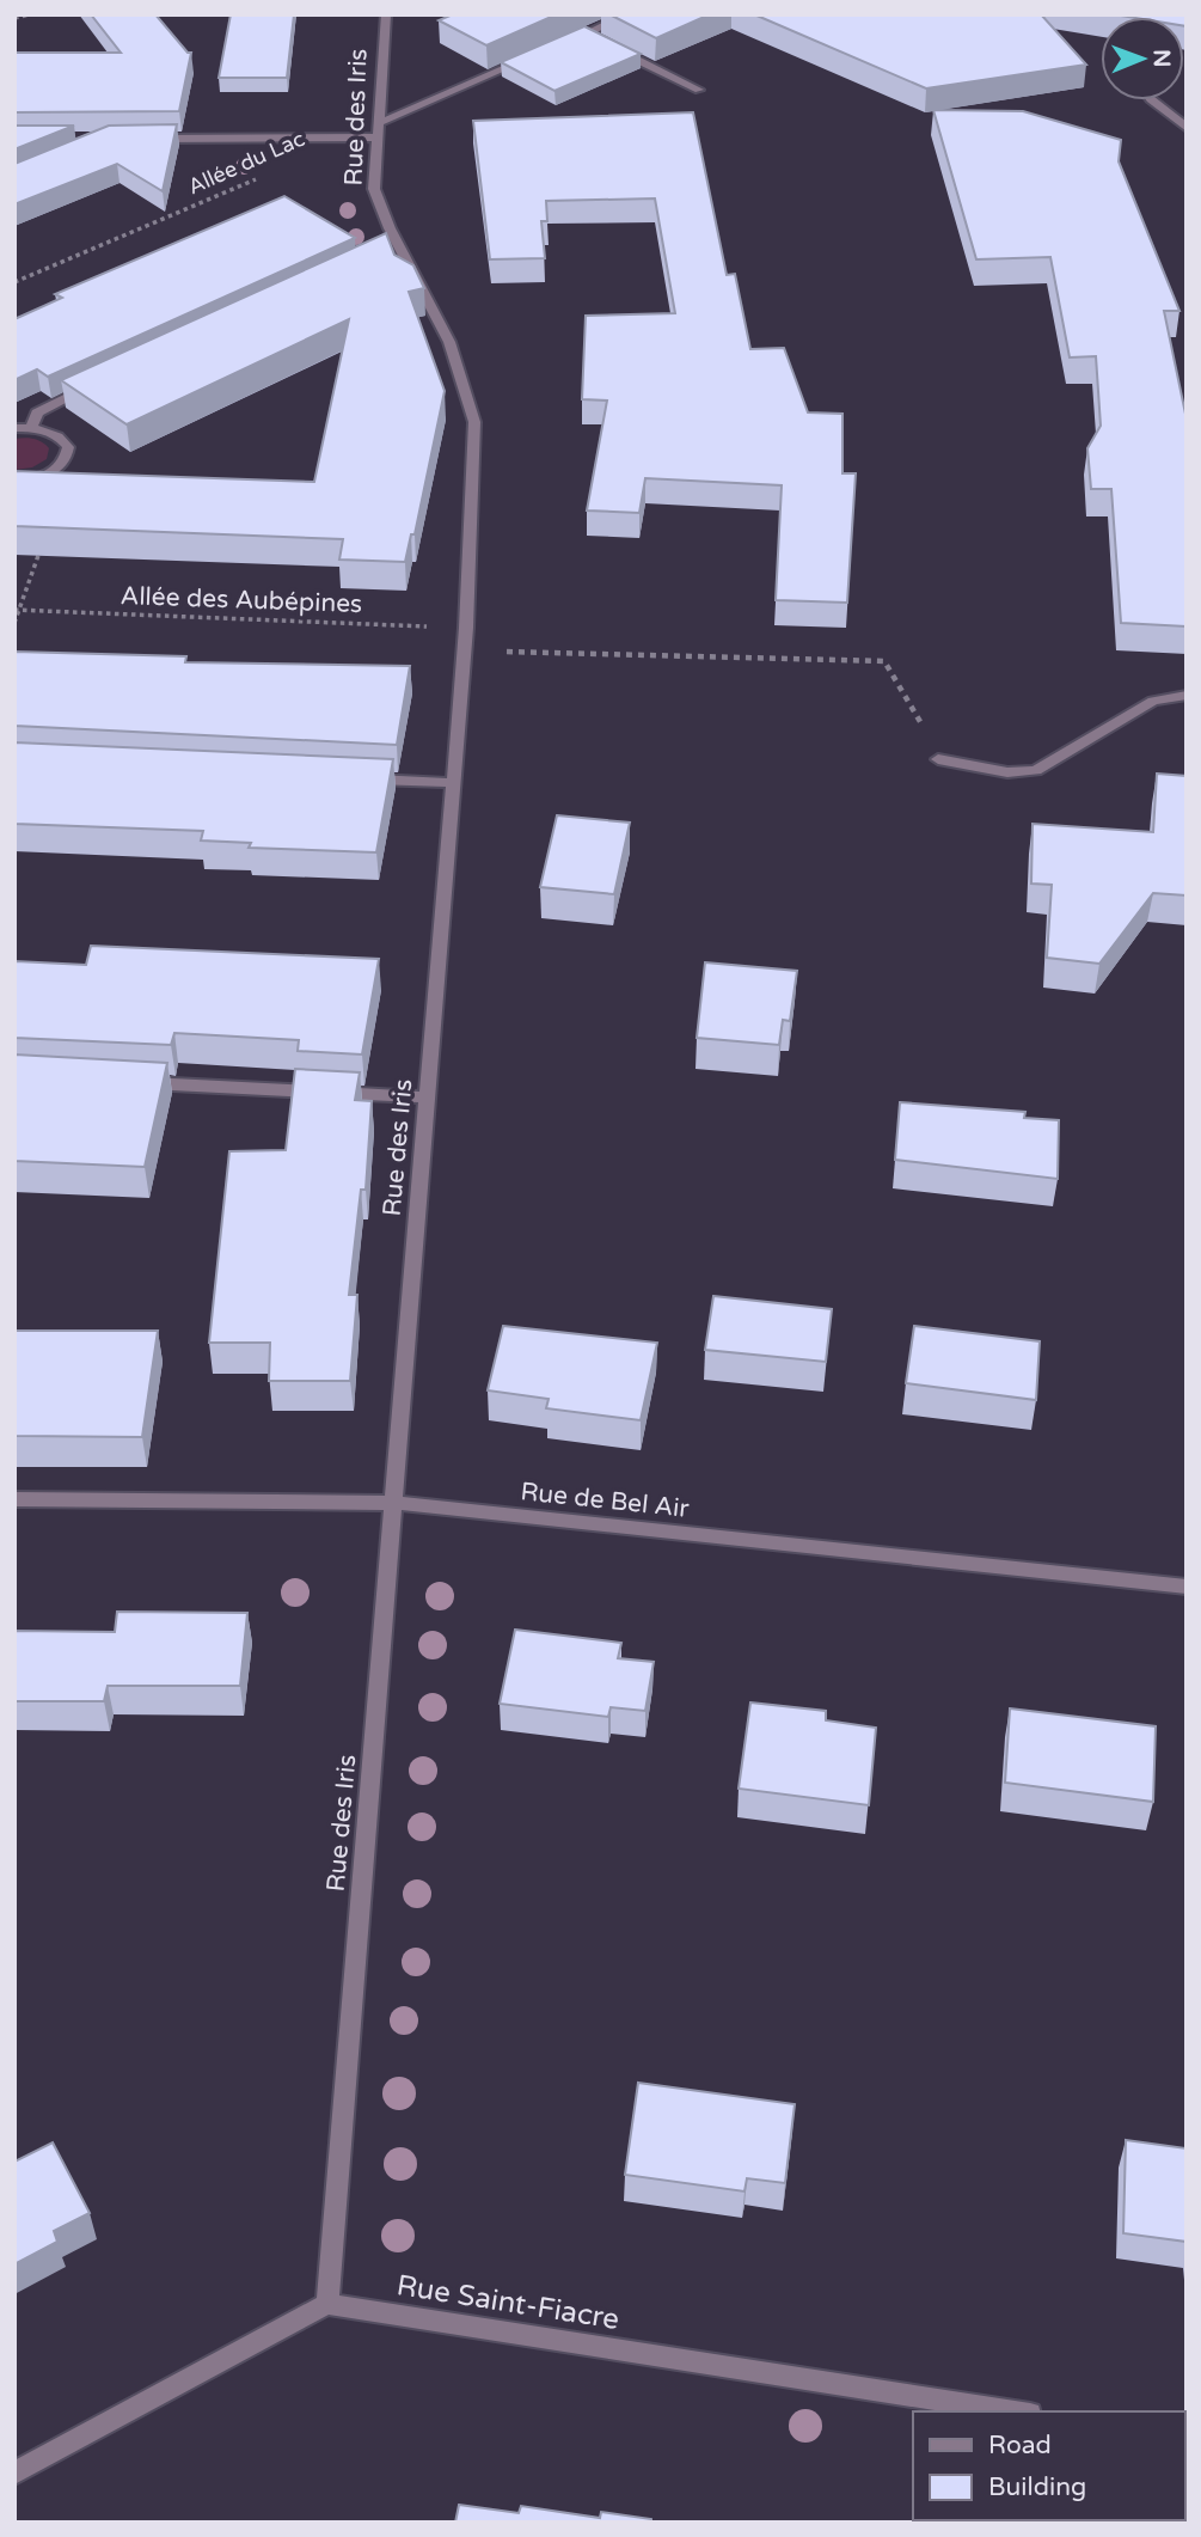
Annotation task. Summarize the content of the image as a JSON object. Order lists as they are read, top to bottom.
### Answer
{
  "streets": {
    "street": ["Rue des Iris", "Rue de Bel Air", "Rue Saint-Fiacre"],
    "path": ["Allée du Lac", "Allée des Aubépines"]
  },
  "crossings": [
    ["Rue des Iris", "Allée des Aubépines"],
    ["Rue des Iris", "Rue de Bel Air"],
    ["Rue des Iris", "Rue Saint-Fiacre"]
  ],
  "legend": ["Road", "Building"],
  "north": "right"
}
